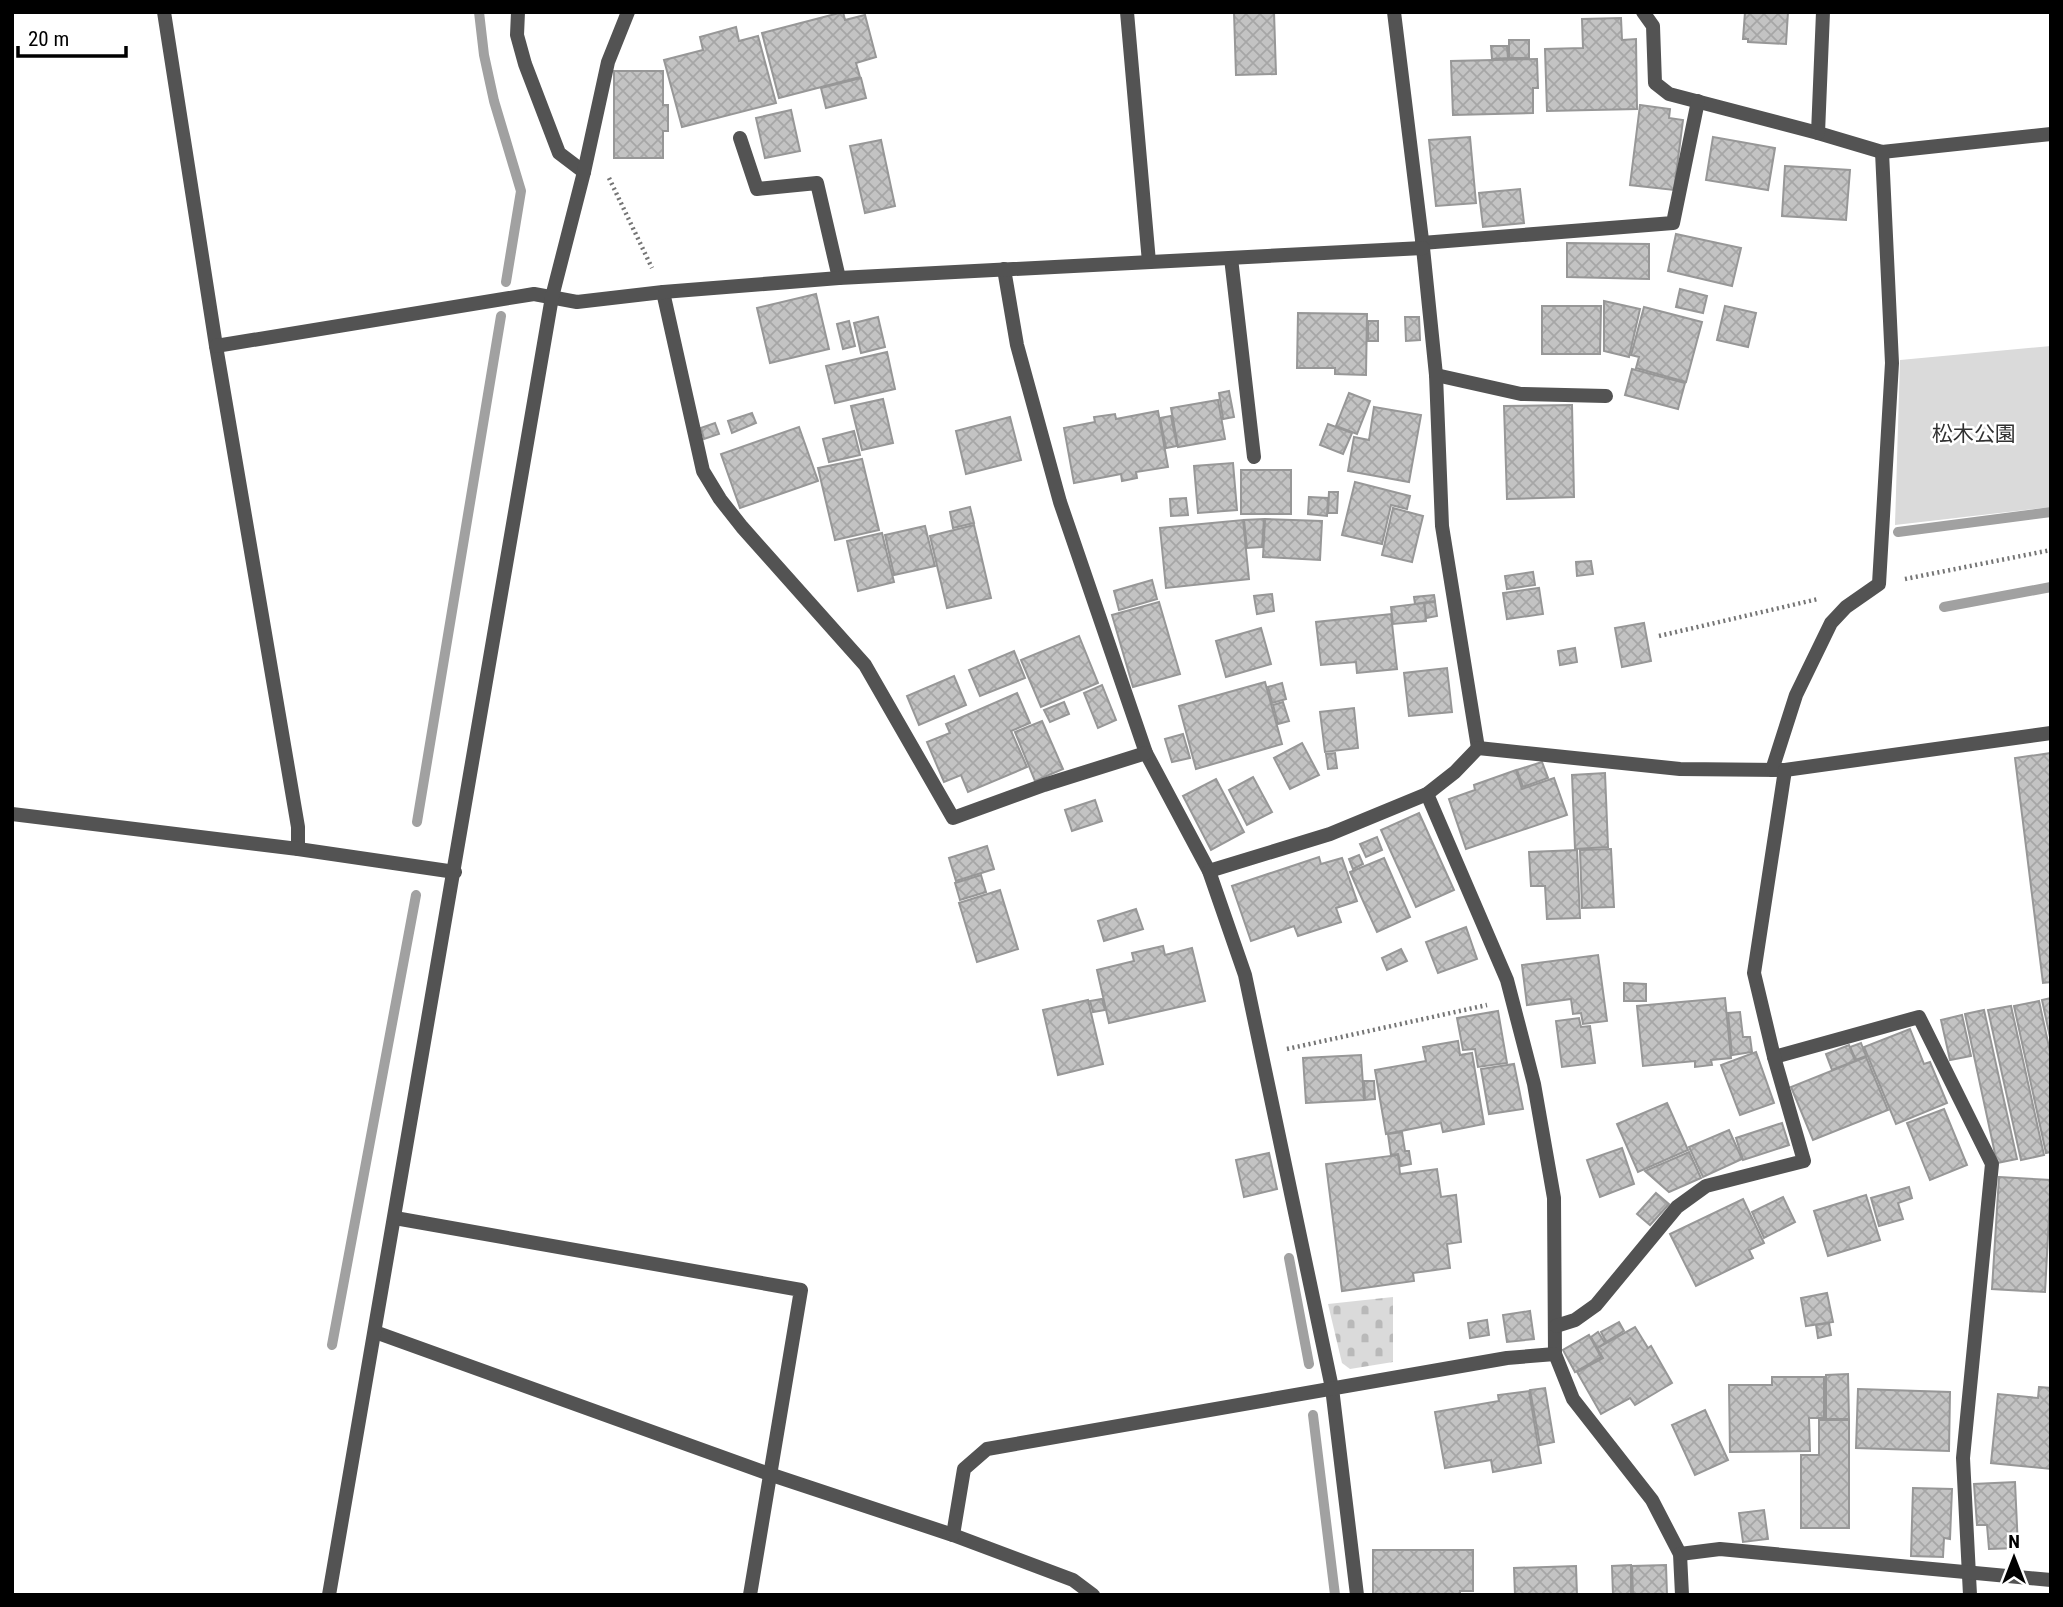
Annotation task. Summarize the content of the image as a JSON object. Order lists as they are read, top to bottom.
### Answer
{
  "parks": ["松木公園"],
  "scale_bar": "20 m",
  "north": "top"
}
